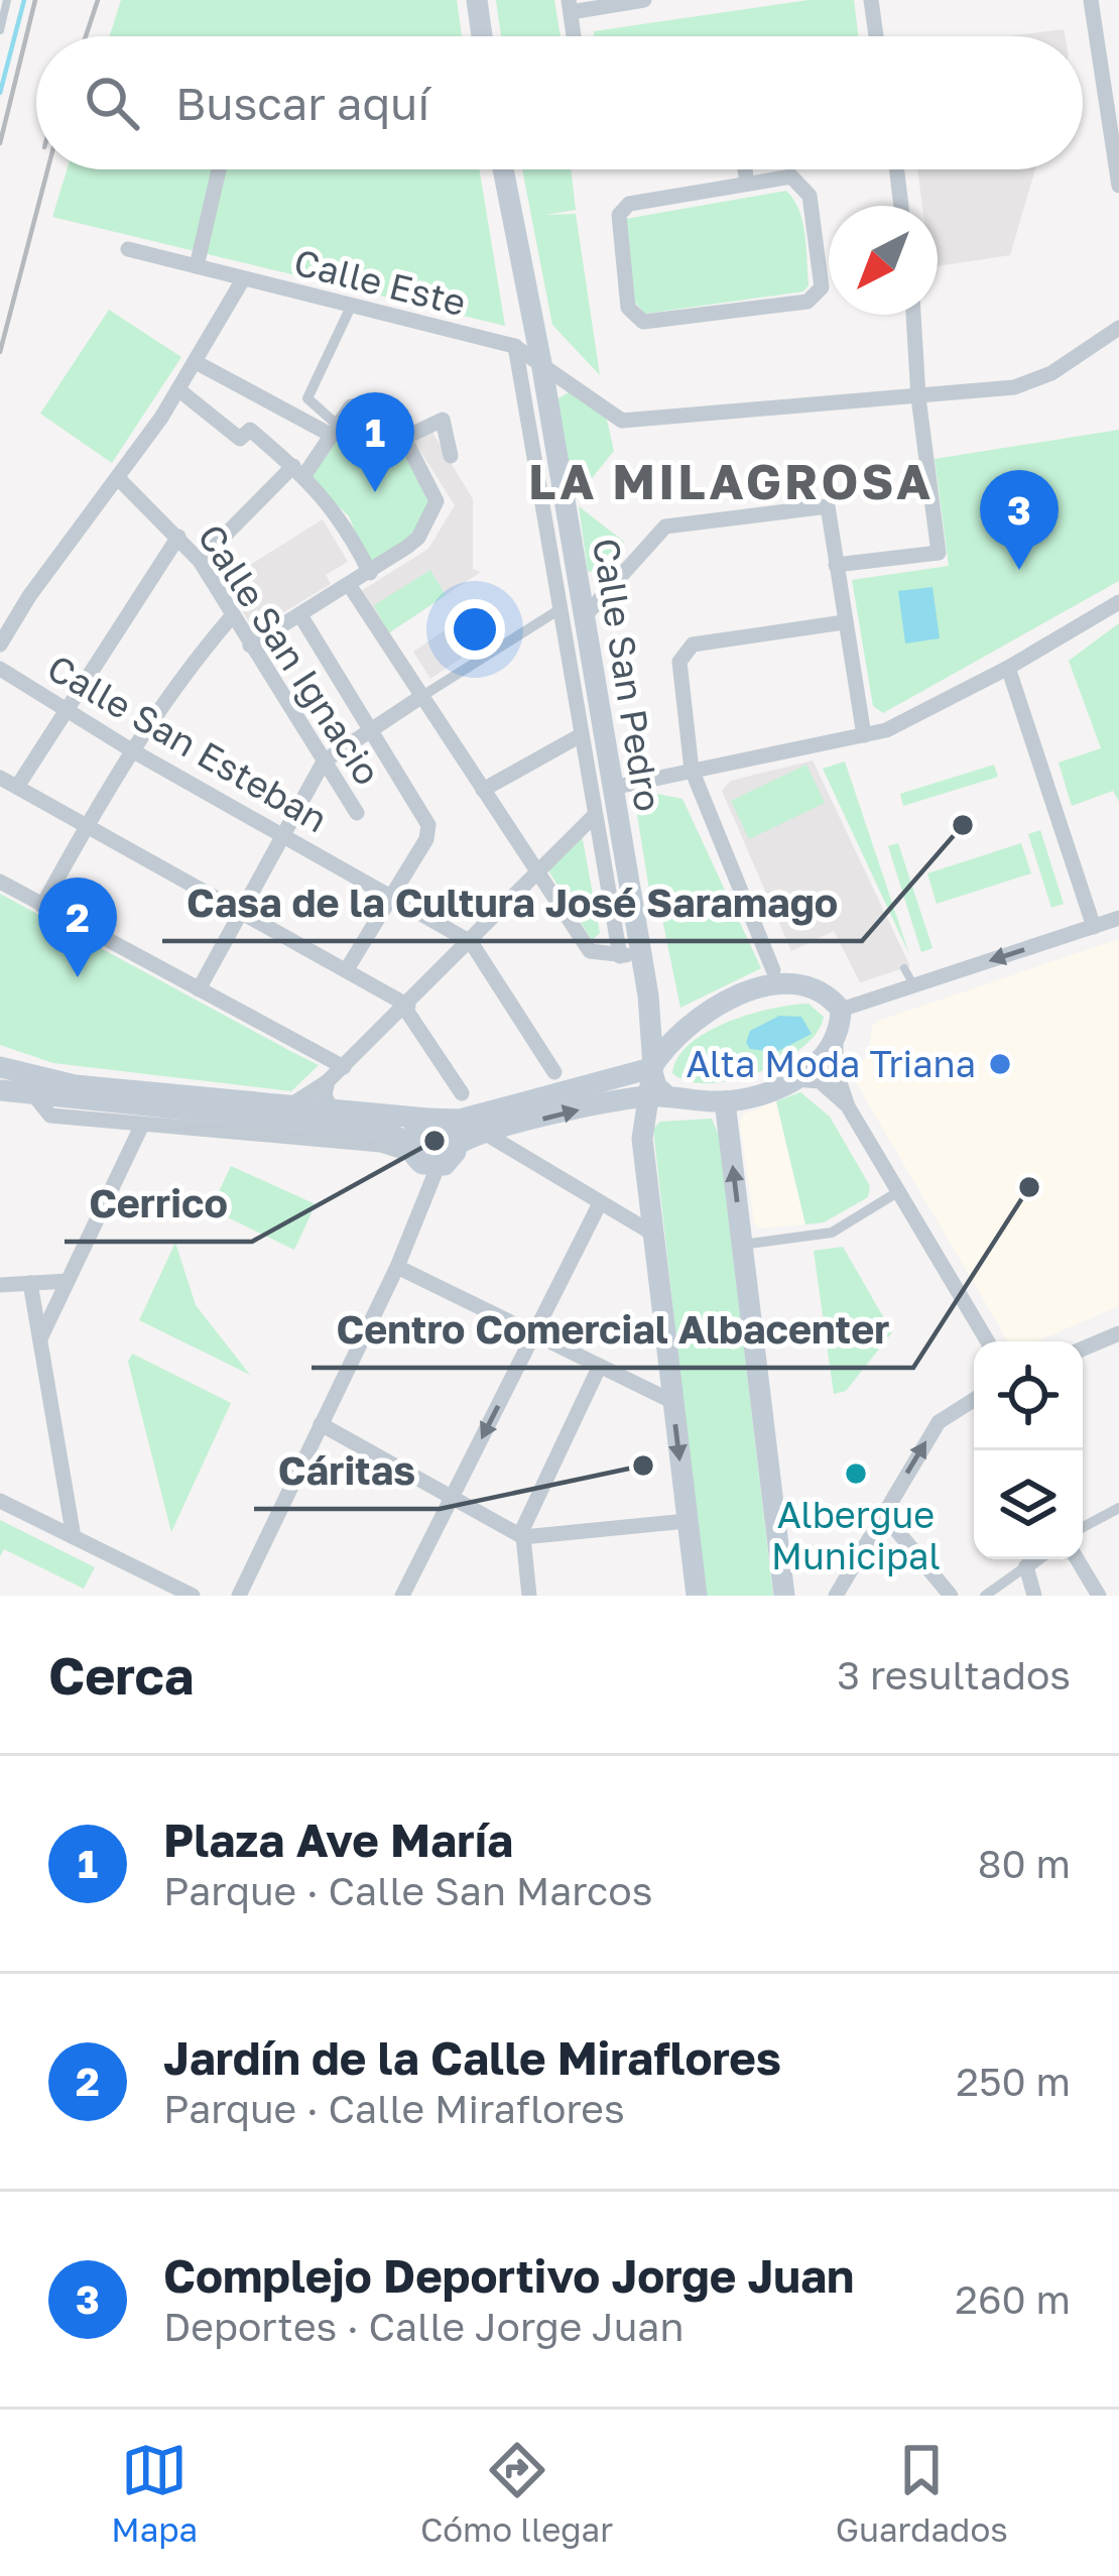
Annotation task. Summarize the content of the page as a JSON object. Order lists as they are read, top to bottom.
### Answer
{
  "streets": {
    "main road": ["Calle San Pedro"],
    "street": ["Calle Este", "Calle San Ignacio", "Calle San Esteban"]
  },
  "crossings": [
    ["Calle Este", "Calle San Pedro"]
  ],
  "districts": ["LA MILAGROSA"],
  "places": [
    "Casa de la Cultura José Saramago",
    "Alta Moda Triana",
    "Cerrico",
    "Centro Comercial Albacenter",
    "Cáritas",
    "Albergue Municipal"
  ],
  "north": "bottom left",
  "page": {
    "search": "Buscar aquí",
    "pins": ["1", "3", "2"],
    "heading": ["Cerca", "3 resultados"],
    "list": [
      {
        "mark": "1",
        "name": "Plaza Ave María",
        "note": "Parque · Calle San Marcos",
        "value": "80 m"
      },
      {
        "mark": "2",
        "name": "Jardín de la Calle Miraflores",
        "note": "Parque · Calle Miraflores",
        "value": "250 m"
      },
      {
        "mark": "3",
        "name": "Complejo Deportivo Jorge Juan",
        "note": "Deportes · Calle Jorge Juan",
        "value": "260 m"
      }
    ],
    "nav": ["Mapa", "Cómo llegar", "Guardados"]
  }
}
